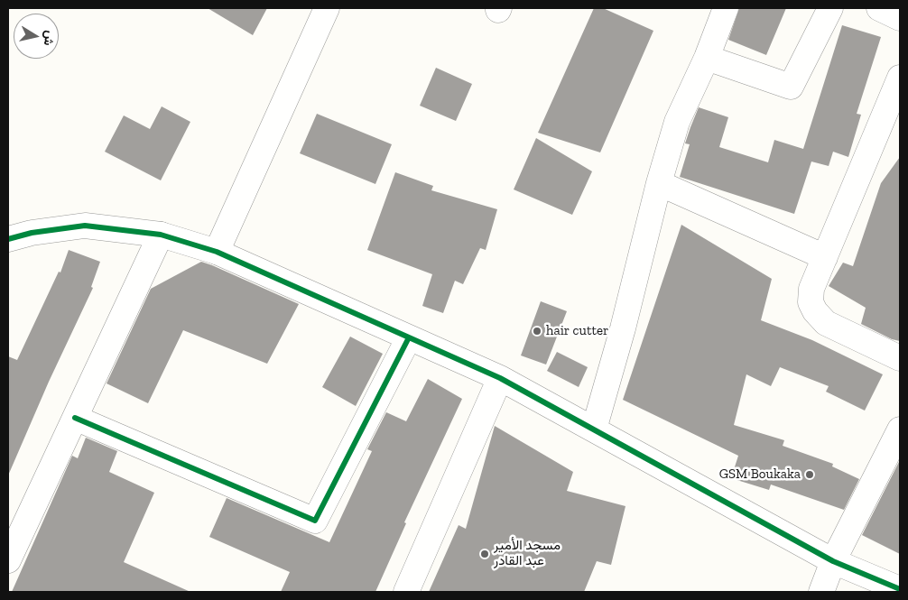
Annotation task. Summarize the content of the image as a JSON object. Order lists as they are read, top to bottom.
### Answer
{
  "places": ["hair cutter", "GSM Boukaka", "مسجد الأمير عبد القادر"],
  "north": "right"
}
